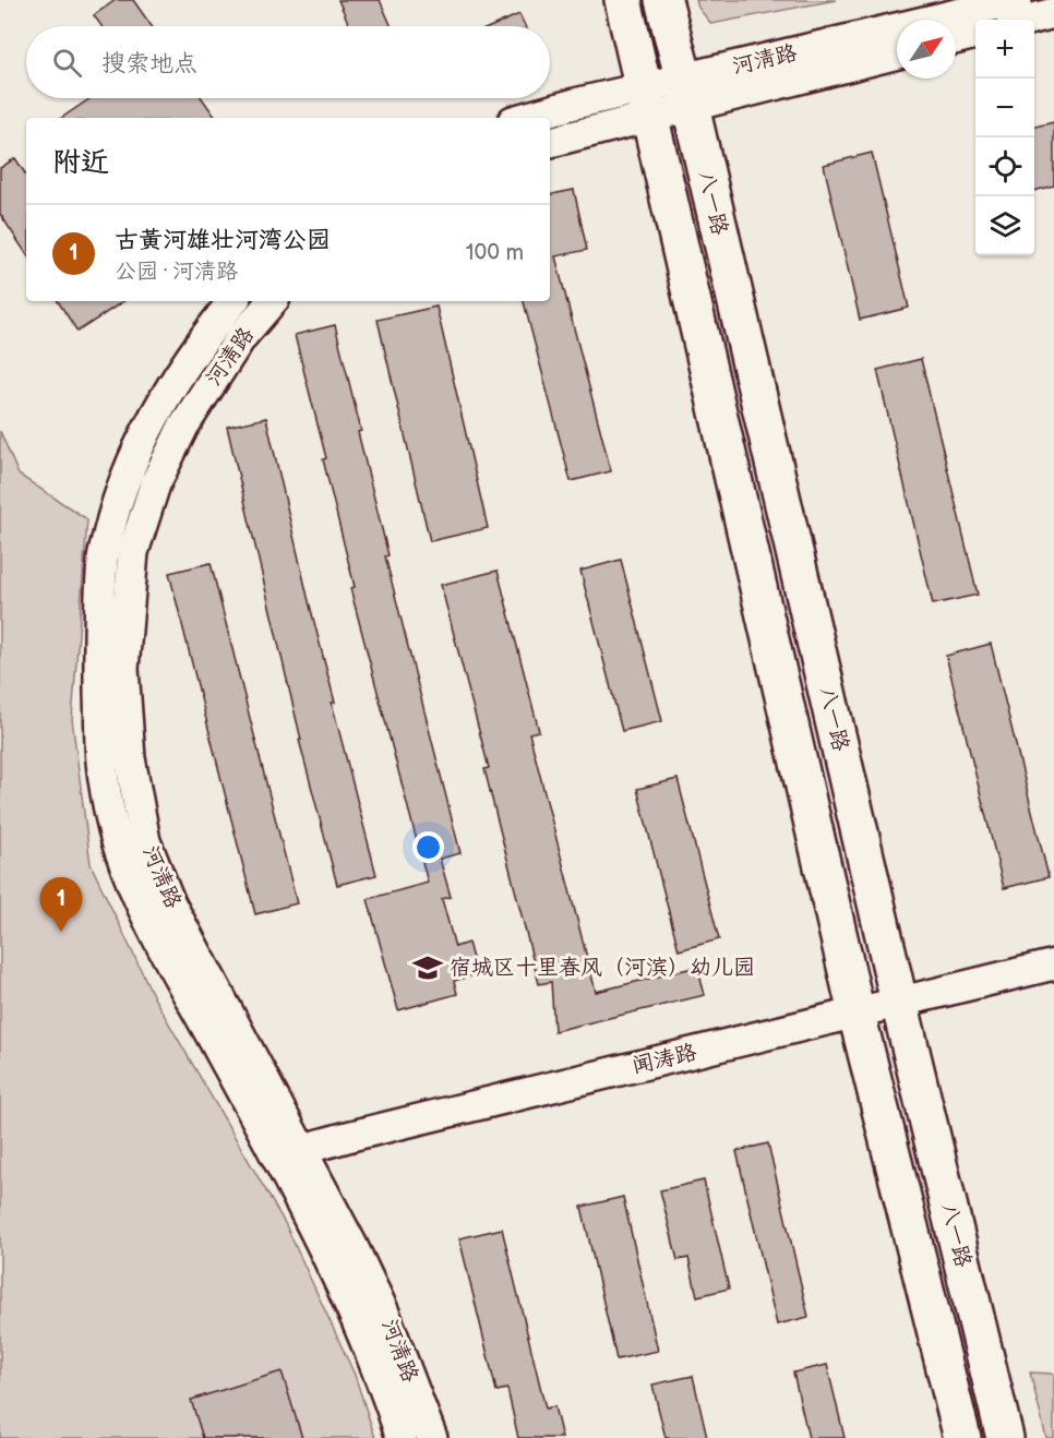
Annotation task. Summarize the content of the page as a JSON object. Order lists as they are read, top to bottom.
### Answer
{
  "streets": {
    "main road": ["八一路"],
    "street": ["河清路", "闻涛路"]
  },
  "crossings": [
    ["河清路", "八一路"],
    ["河清路", "闻涛路"],
    ["八一路", "闻涛路"]
  ],
  "places": {
    "school or university": ["宿城区十里春风（河滨）幼儿园"]
  },
  "north": "top right",
  "page": {
    "map_buttons": ["+", "−"],
    "search": "搜索地点",
    "heading": "附近",
    "list": [
      {
        "mark": "1",
        "name": "古黄河雄壮河湾公园",
        "note": "公园 · 河清路",
        "value": "100 m"
      }
    ],
    "pins": "1"
  }
}
